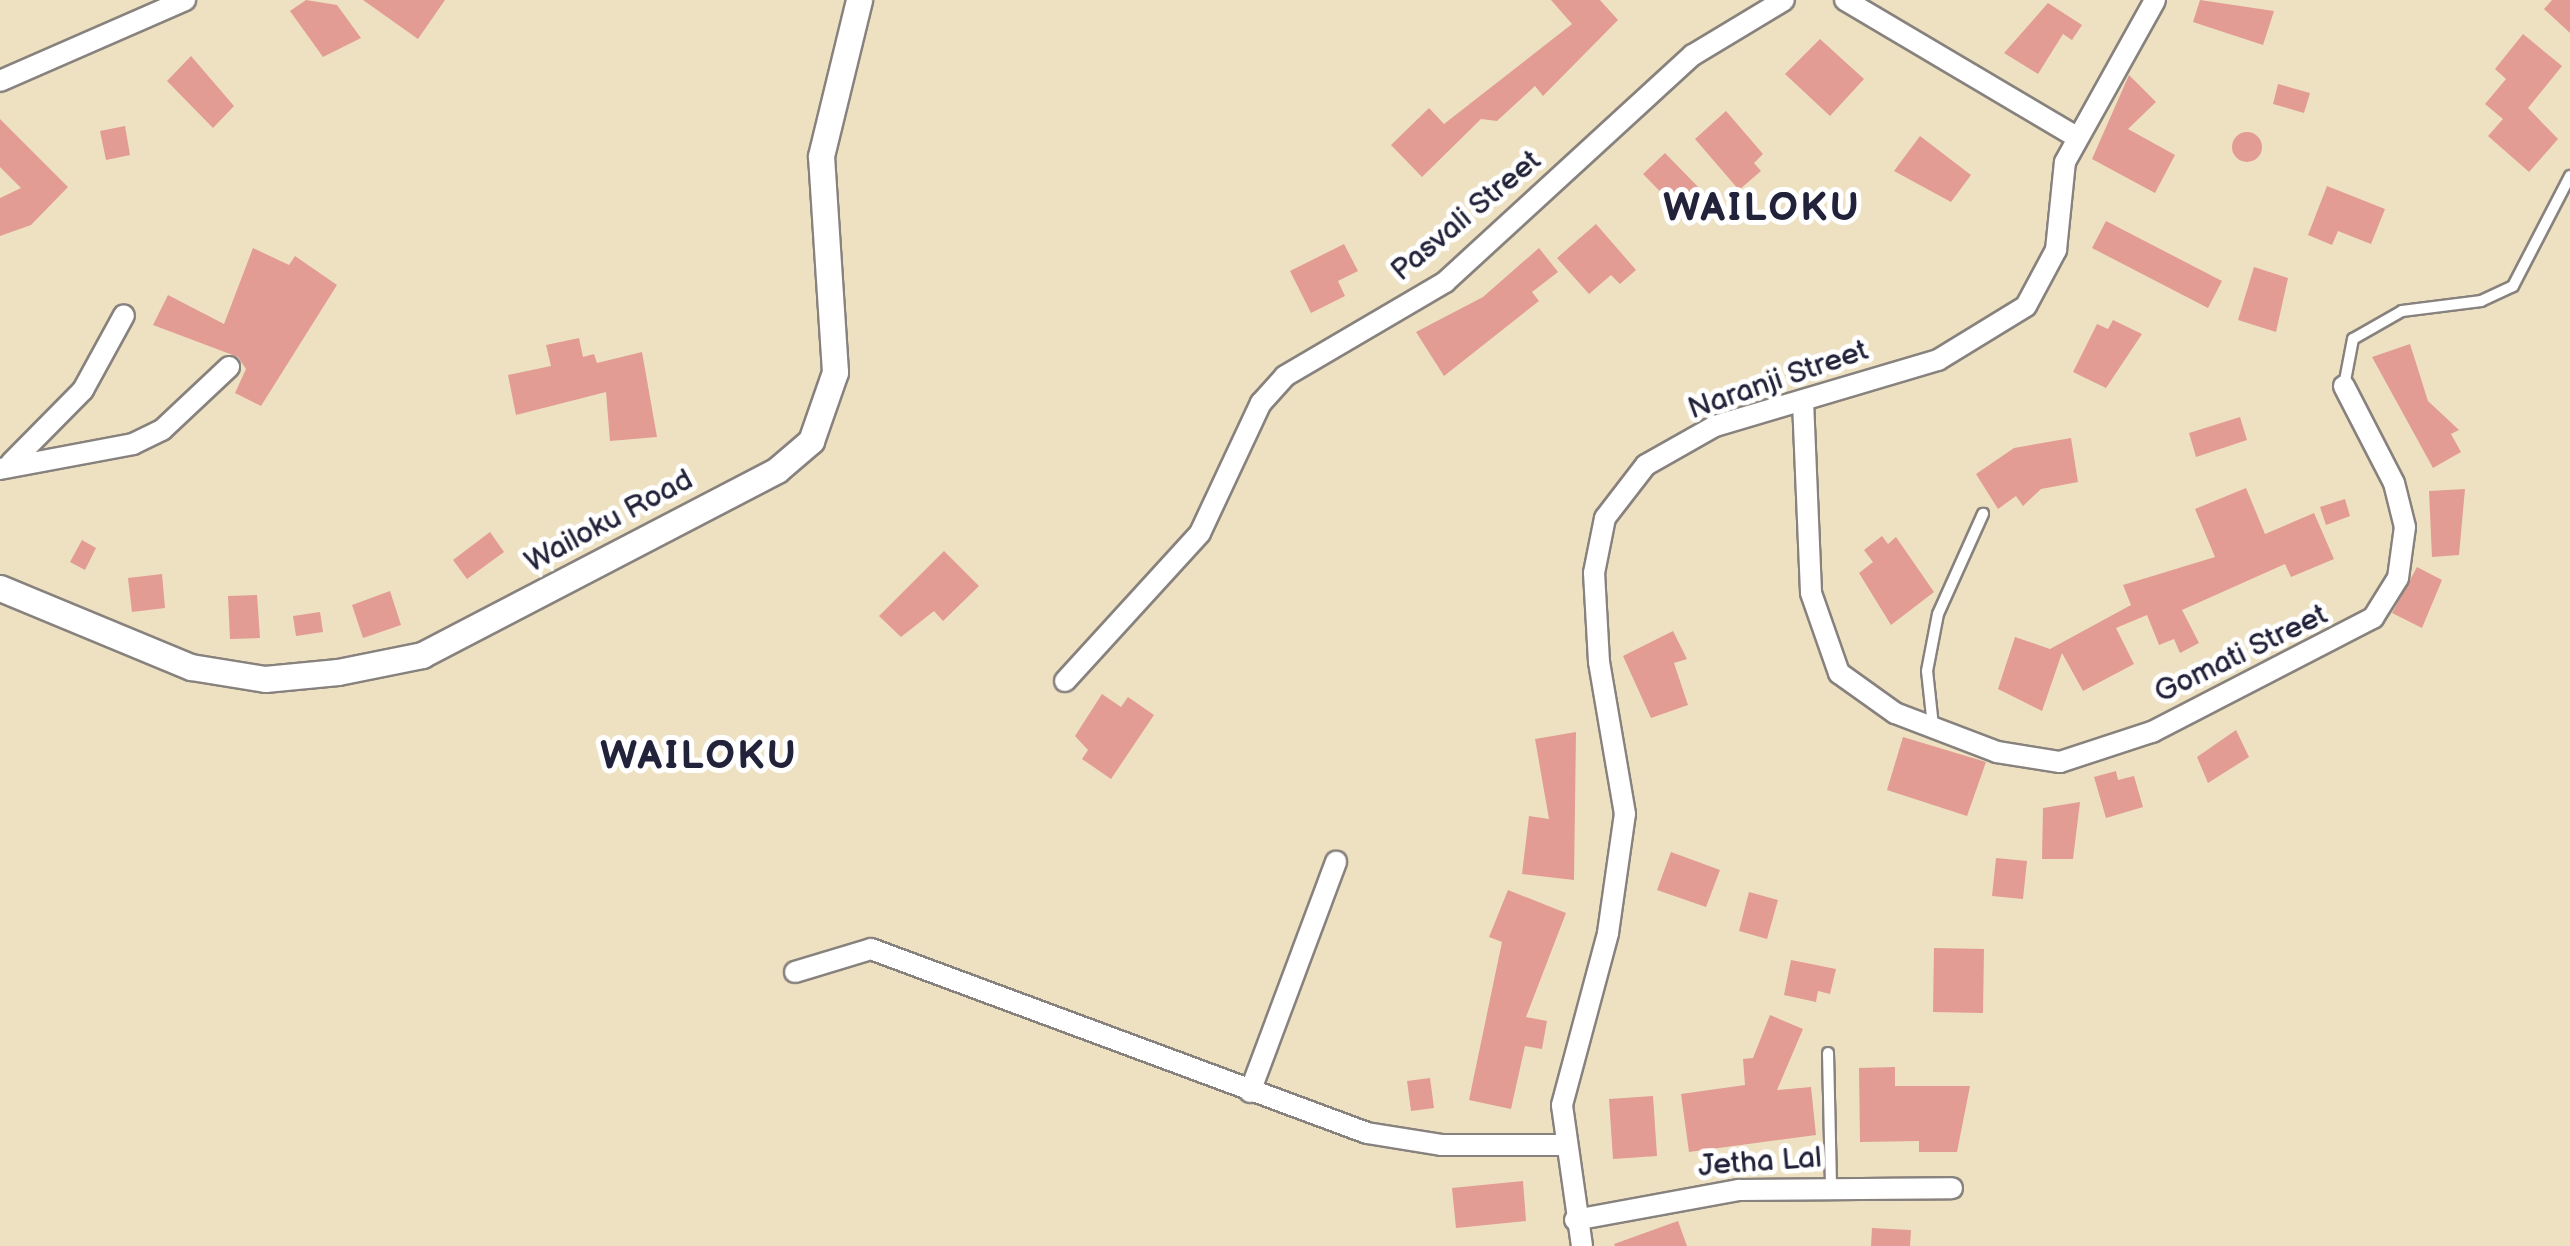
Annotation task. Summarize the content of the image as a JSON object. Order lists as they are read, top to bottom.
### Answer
{
  "streets": {
    "street": [
      "Pasvali Street",
      "Naranji Street",
      "Wailoku Road",
      "Gomati Street",
      "Jetha Lal"
    ]
  },
  "crossings": [
    ["Naranji Street", "Gomati Street"],
    ["Naranji Street", "Jetha Lal"]
  ],
  "districts": ["WAILOKU", "WAILOKU"]
}
